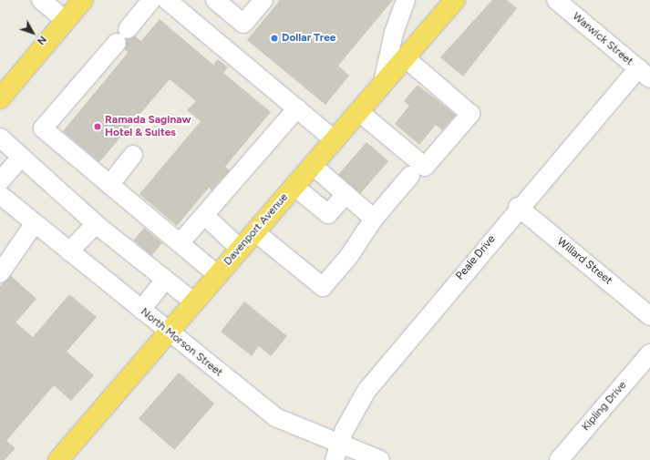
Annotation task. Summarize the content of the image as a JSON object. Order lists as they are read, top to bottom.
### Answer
{
  "streets": {
    "main road": ["Davenport Avenue"],
    "street": [
      "Warwick Street",
      "Peale Drive",
      "Willard Street",
      "North Morson Street",
      "Kipling Drive"
    ]
  },
  "crossings": [
    ["Warwick Street", "Peale Drive"],
    ["Davenport Avenue", "North Morson Street"],
    ["Peale Drive", "Willard Street"],
    ["Peale Drive", "North Morson Street"]
  ],
  "places": ["Dollar Tree", "Ramada Saginaw Hotel & Suites"],
  "north": "bottom right"
}
